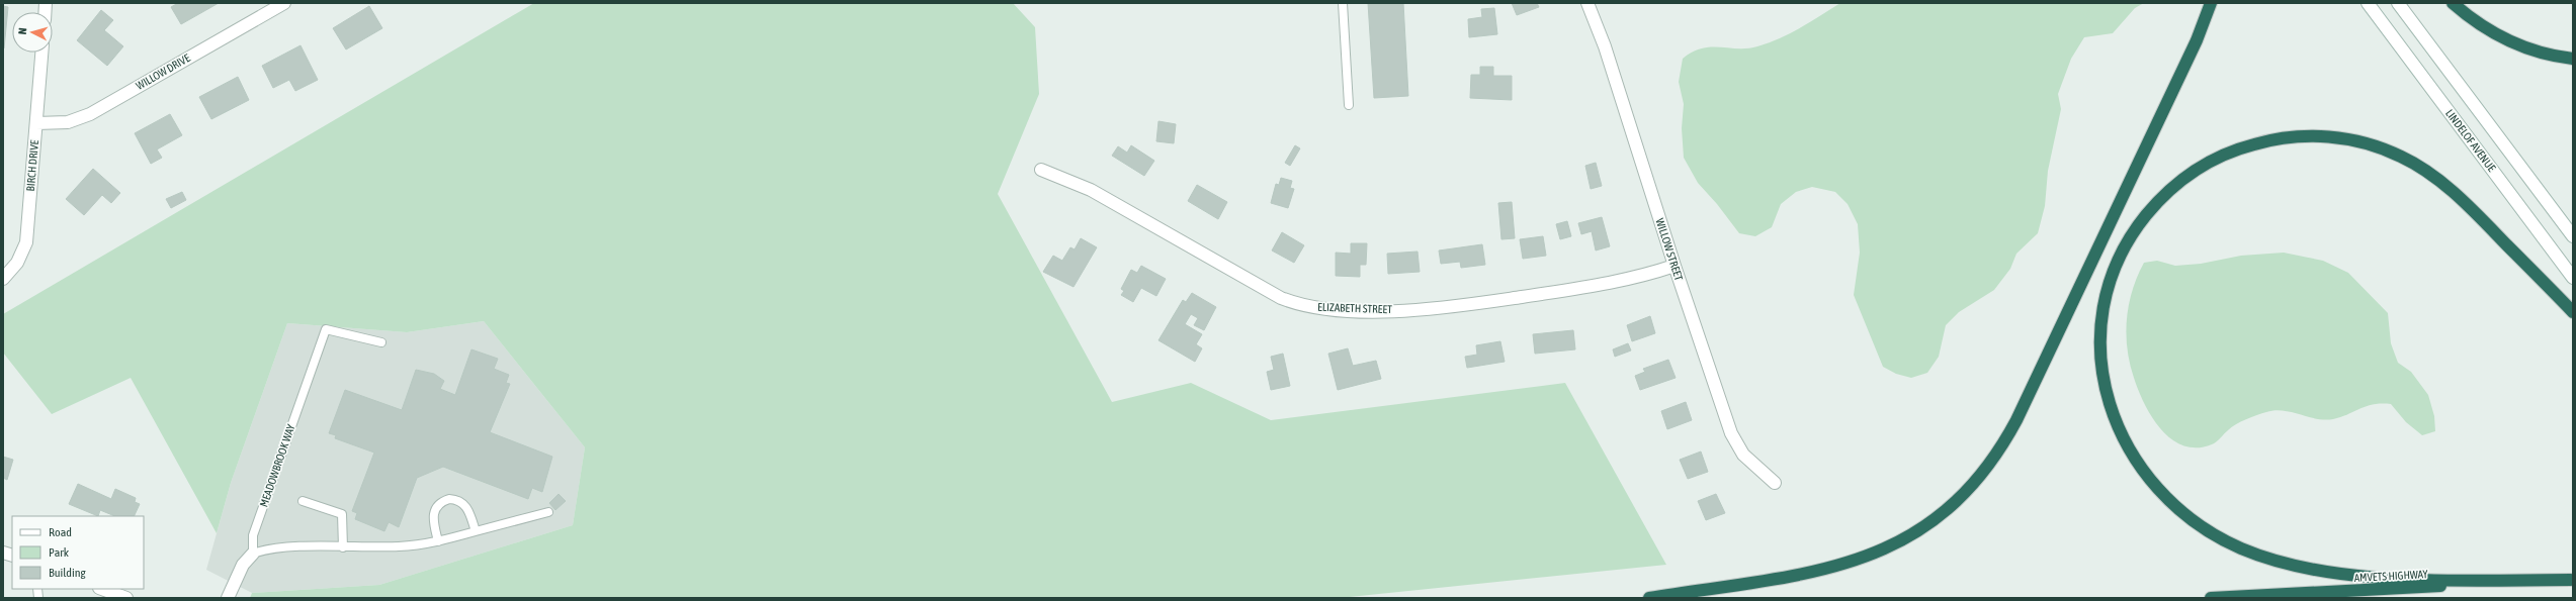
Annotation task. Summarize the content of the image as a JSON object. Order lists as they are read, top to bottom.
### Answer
{
  "streets": {
    "highway": ["AMVETS HIGHWAY"],
    "street": [
      "WILLOW DRIVE",
      "LINDELOF AVENUE",
      "BIRCH DRIVE",
      "WILLOW STREET",
      "ELIZABETH STREET"
    ],
    "lane": ["MEADOWBROOK WAY"]
  },
  "crossings": [
    ["WILLOW DRIVE", "BIRCH DRIVE"],
    ["WILLOW STREET", "ELIZABETH STREET"]
  ],
  "legend": ["Road", "Park", "Building"],
  "north": "left"
}
